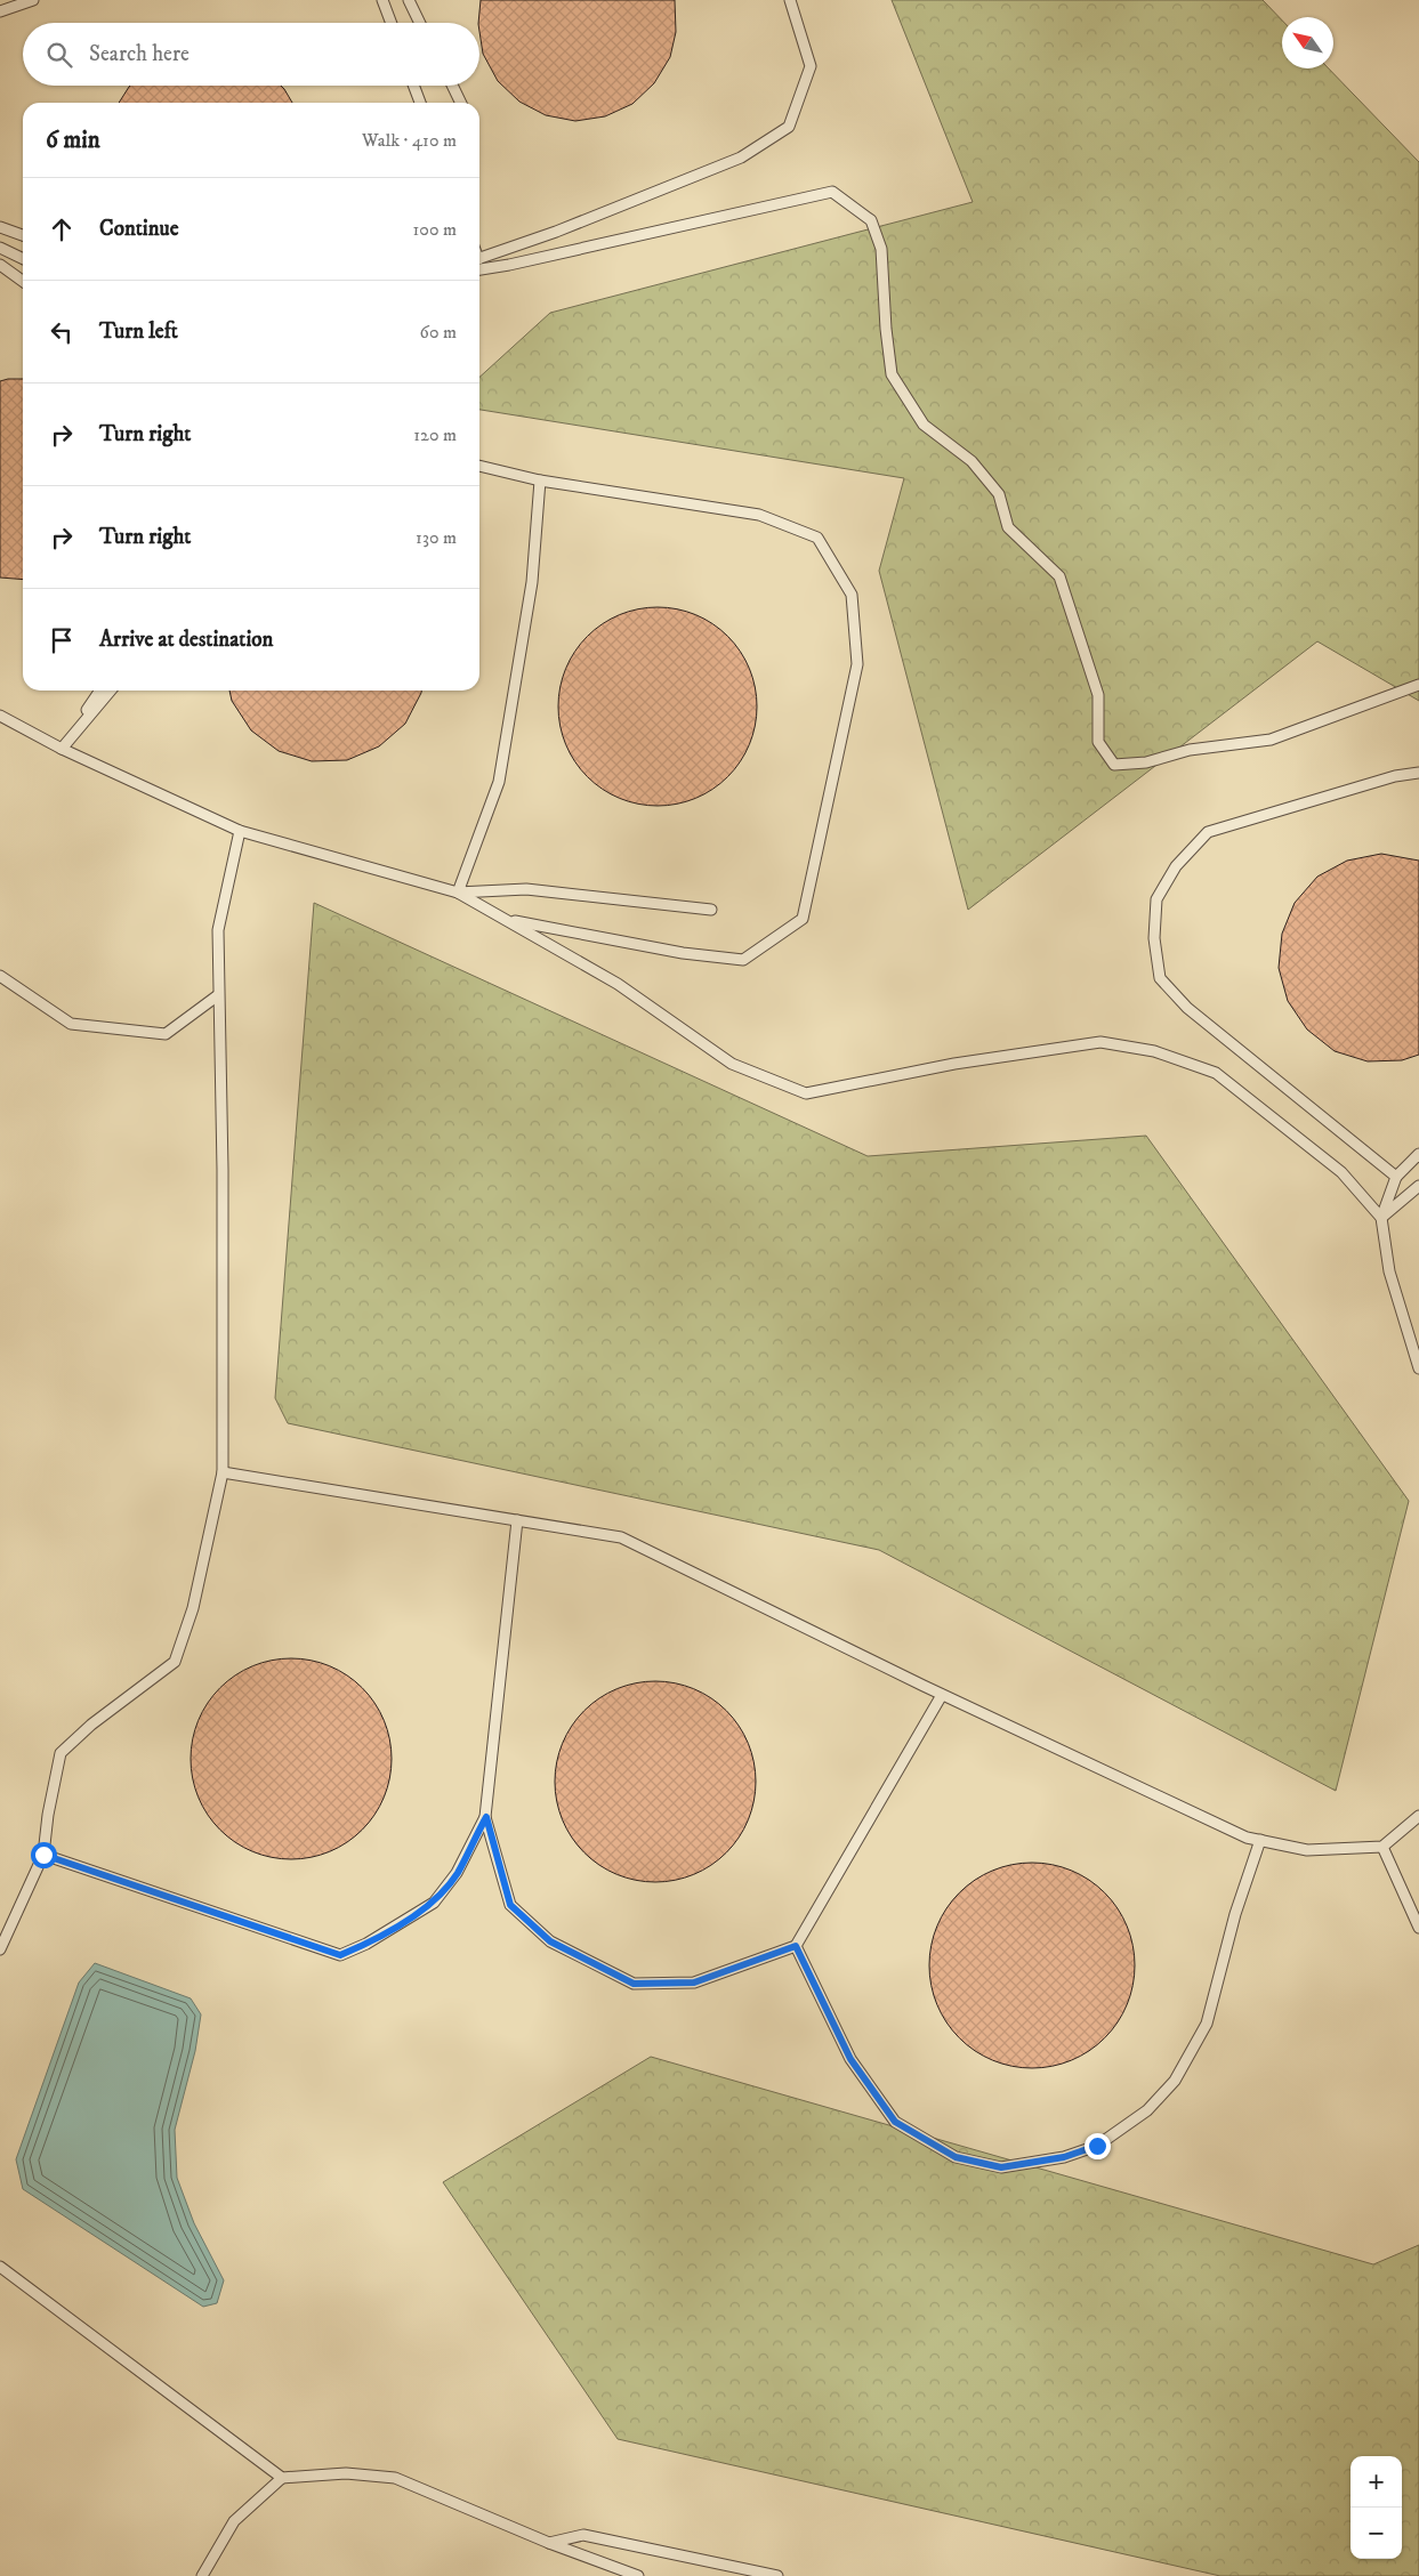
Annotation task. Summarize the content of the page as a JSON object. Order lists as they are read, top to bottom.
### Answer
{
  "north": "top left",
  "page": {
    "search": "Search here",
    "heading": ["6 min", "Walk · 410 m"],
    "list": [
      ["Continue", "100 m"],
      ["Turn left", "60 m"],
      ["Turn right", "120 m"],
      ["Turn right", "130 m"],
      "Arrive at destination"
    ],
    "map_buttons": ["+", "−"]
  }
}
